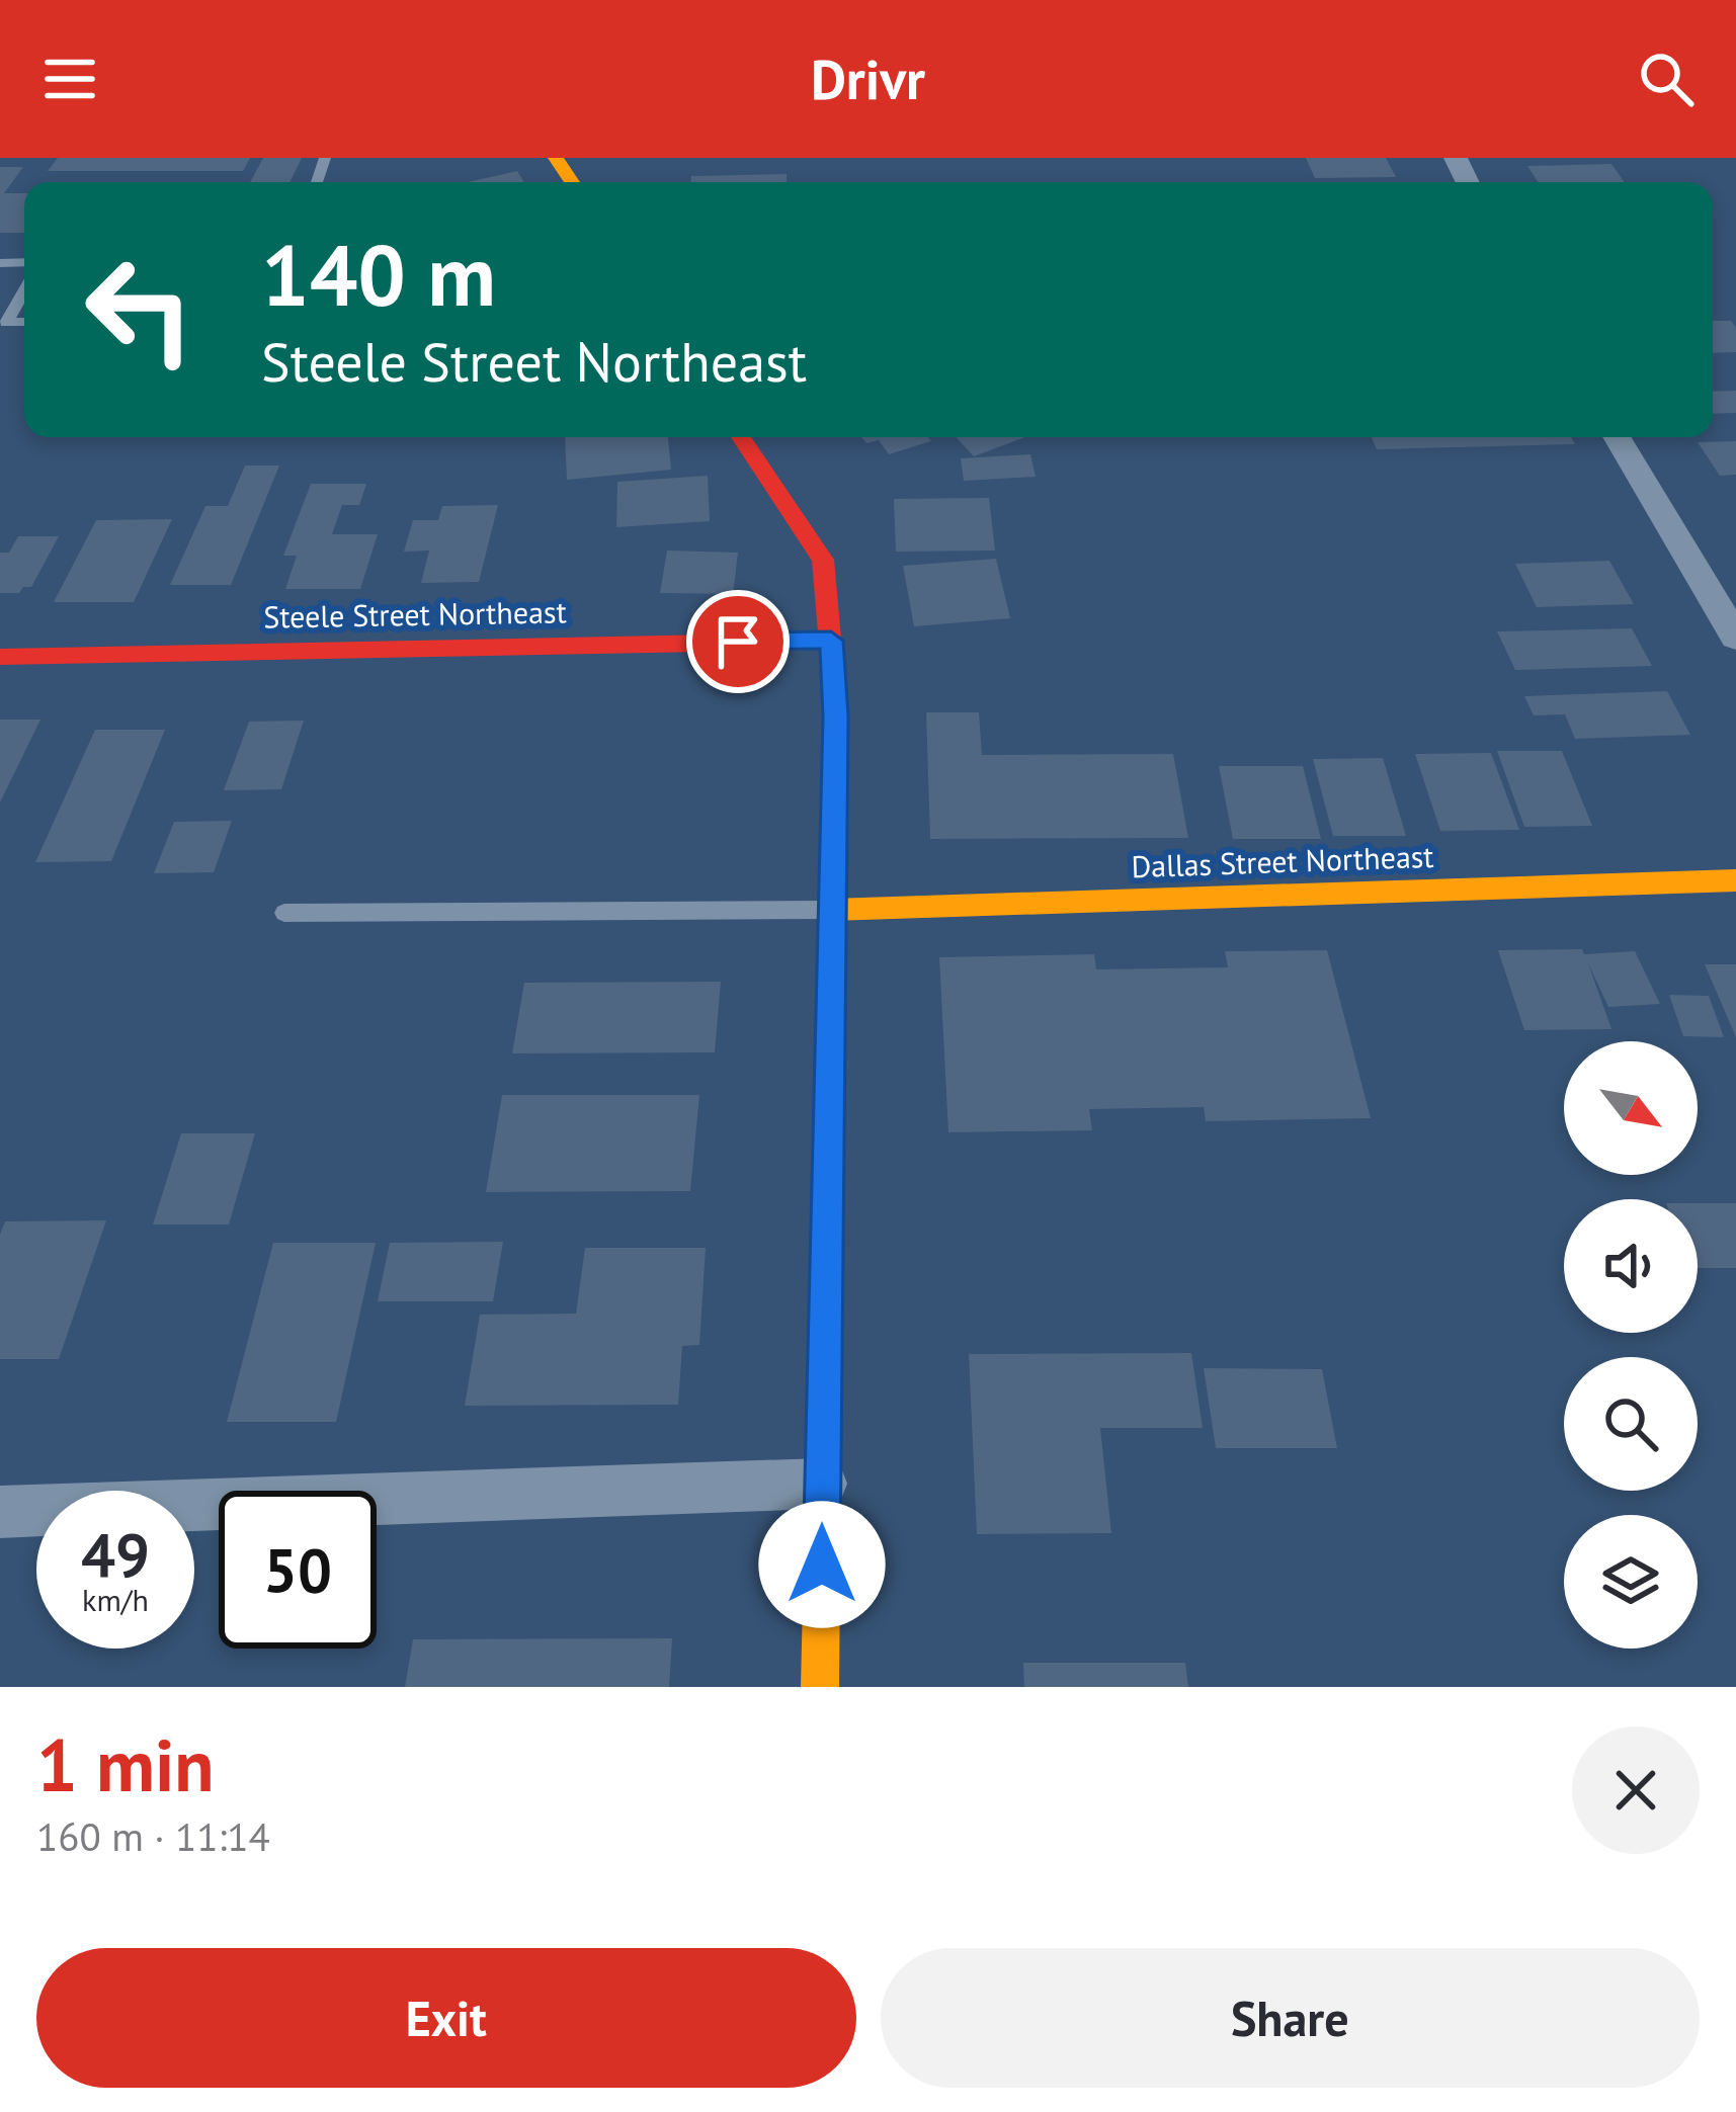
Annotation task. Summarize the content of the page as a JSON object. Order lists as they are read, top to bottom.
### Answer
{
  "streets": {
    "street": ["Steele Street Northeast", "Dallas Street Northeast"]
  },
  "north": "bottom right",
  "page": {
    "header": "Drivr",
    "turn": ["140 m", "Steele Street Northeast"],
    "speed": "49 km/h",
    "limit": "50",
    "heading": ["1 min", "160 m · 11:14"],
    "buttons": ["Exit", "Share"]
  }
}
